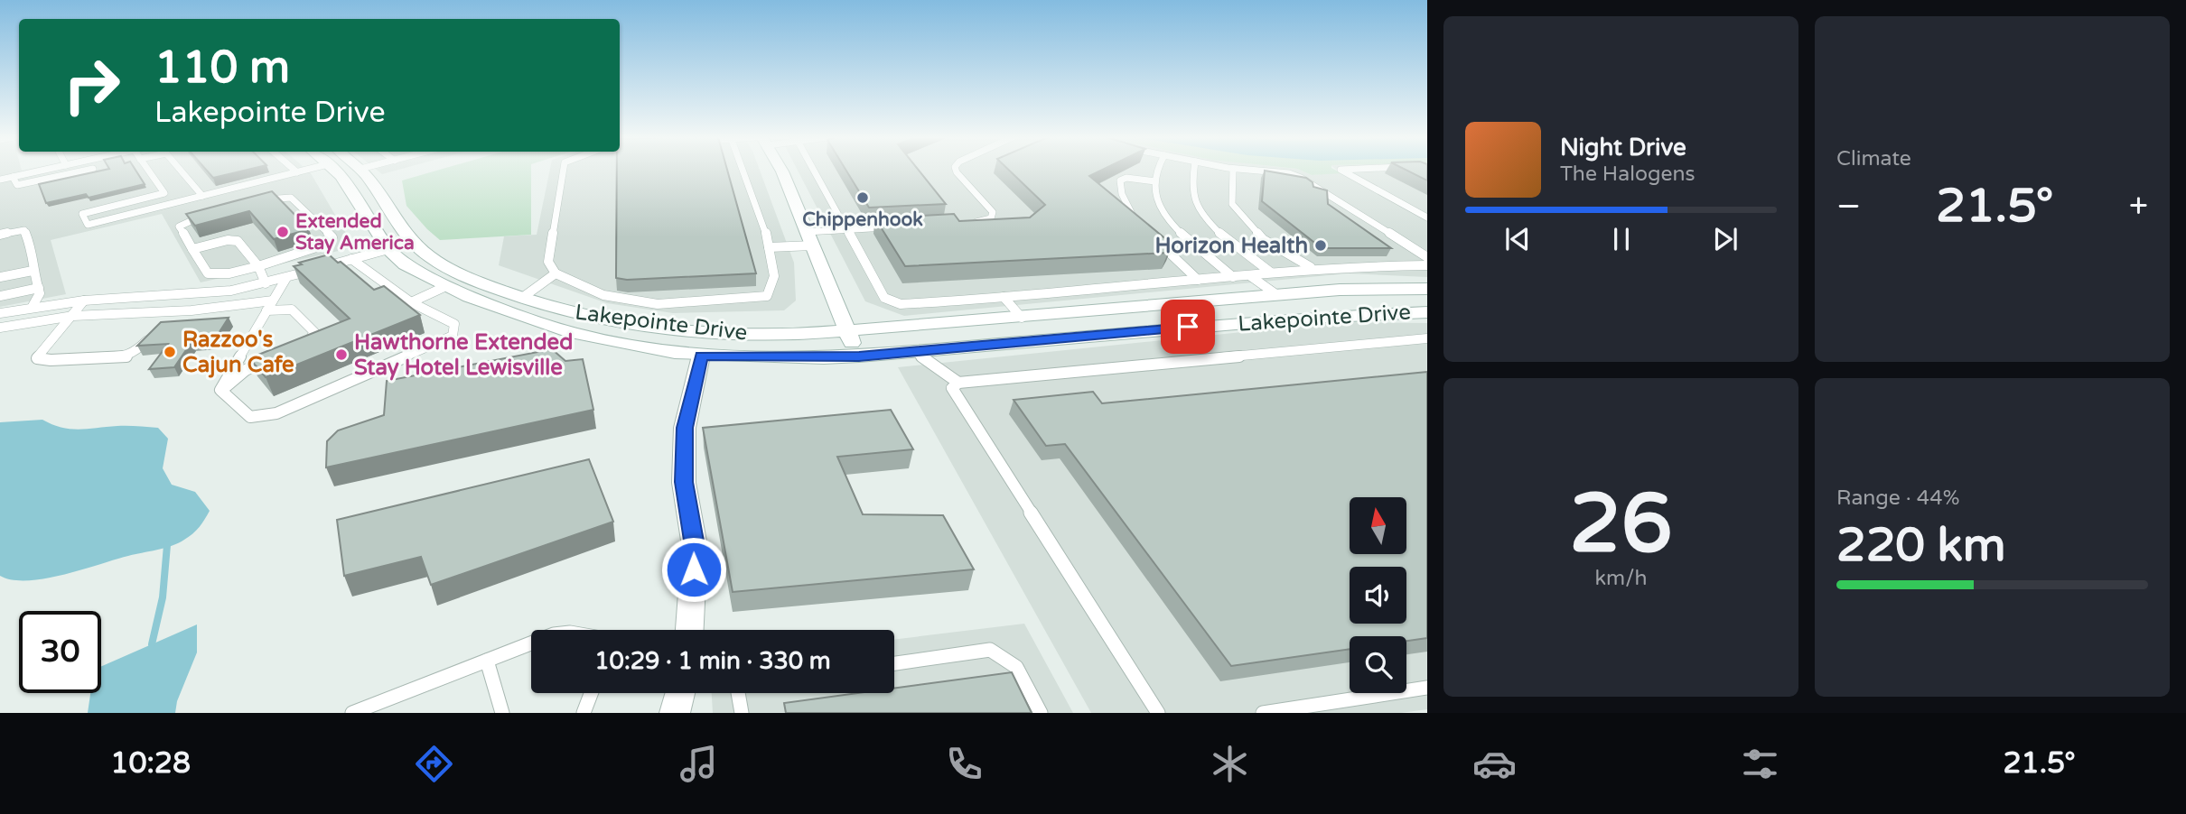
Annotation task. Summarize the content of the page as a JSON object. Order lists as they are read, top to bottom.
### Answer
{
  "streets": {
    "main road": ["Lakepointe Drive"]
  },
  "places": [
    "Chippenhook",
    "Extended Stay America",
    "Horizon Health",
    "Razzoo's Cajun Cafe",
    "Hawthorne Extended Stay Hotel Lewisville"
  ],
  "north": "top",
  "page": {
    "tile": [
      "Climate",
      ["26", "km/h"],
      ["Range · 44%", "220 km"]
    ],
    "turn": ["110 m", "Lakepointe Drive"],
    "song": ["Night Drive", "The Halogens"],
    "heat": ["−", "21.5°", "+"],
    "limit": "30",
    "trip": "10:29 · 1 min · 330 m",
    "tabs": ["10:28", "21.5°"]
  }
}
